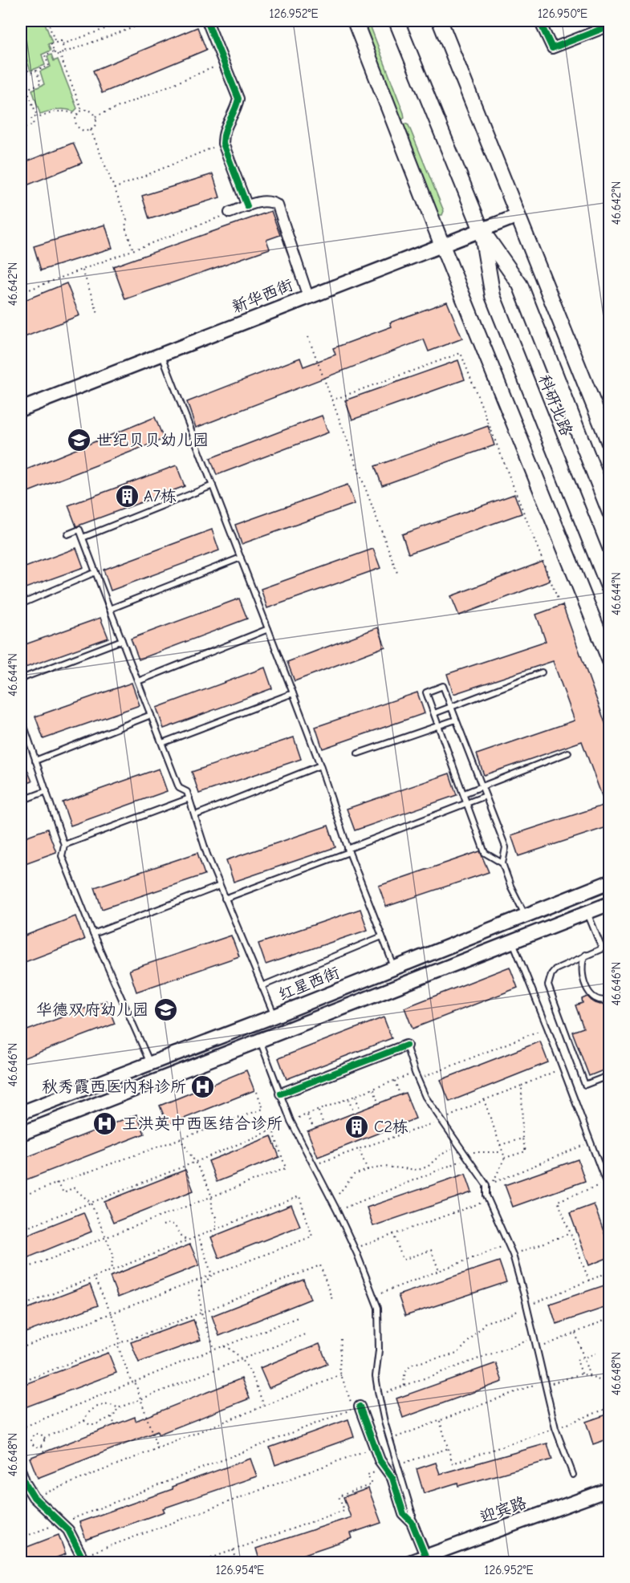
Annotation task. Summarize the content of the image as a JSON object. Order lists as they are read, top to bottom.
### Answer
{
  "streets": {
    "main road": [
      "新华西街",
      "科研北路",
      "红星西街",
      "迎宾路"
    ]
  },
  "crossings": [
    ["新华西街", "科研北路"]
  ],
  "places": {
    "school or university": ["世纪贝贝幼儿园", "华德双府幼儿园"],
    "building": ["A7栋", "C2栋"],
    "hospital": ["秋秀霞西医内科诊所", "王洪英中西医结合诊所"]
  },
  "coordinates": [
    "126.952°E",
    "126.950°E",
    "46.642°N",
    "46.644°N",
    "46.646°N",
    "46.648°N",
    "126.954°E"
  ]
}
